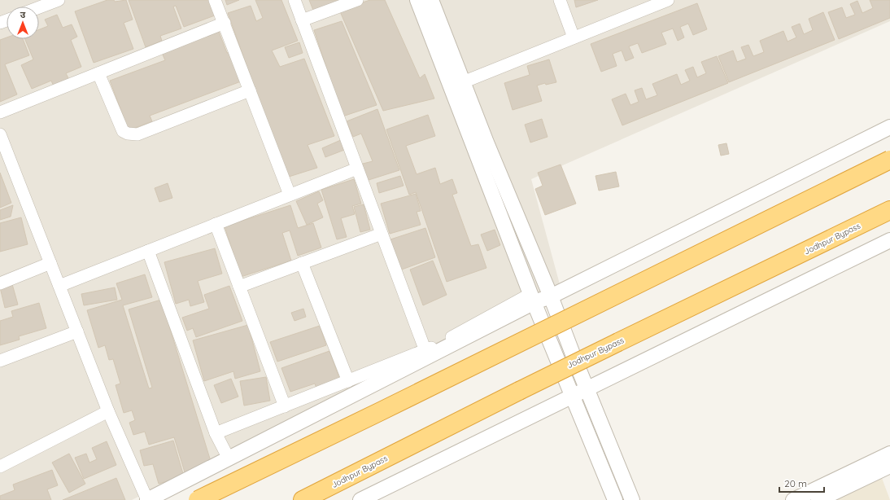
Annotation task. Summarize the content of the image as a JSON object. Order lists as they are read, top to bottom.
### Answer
{
  "streets": {
    "highway": ["Jodhpur Bypass"]
  },
  "scale_bar": "20 m",
  "north": "top"
}
